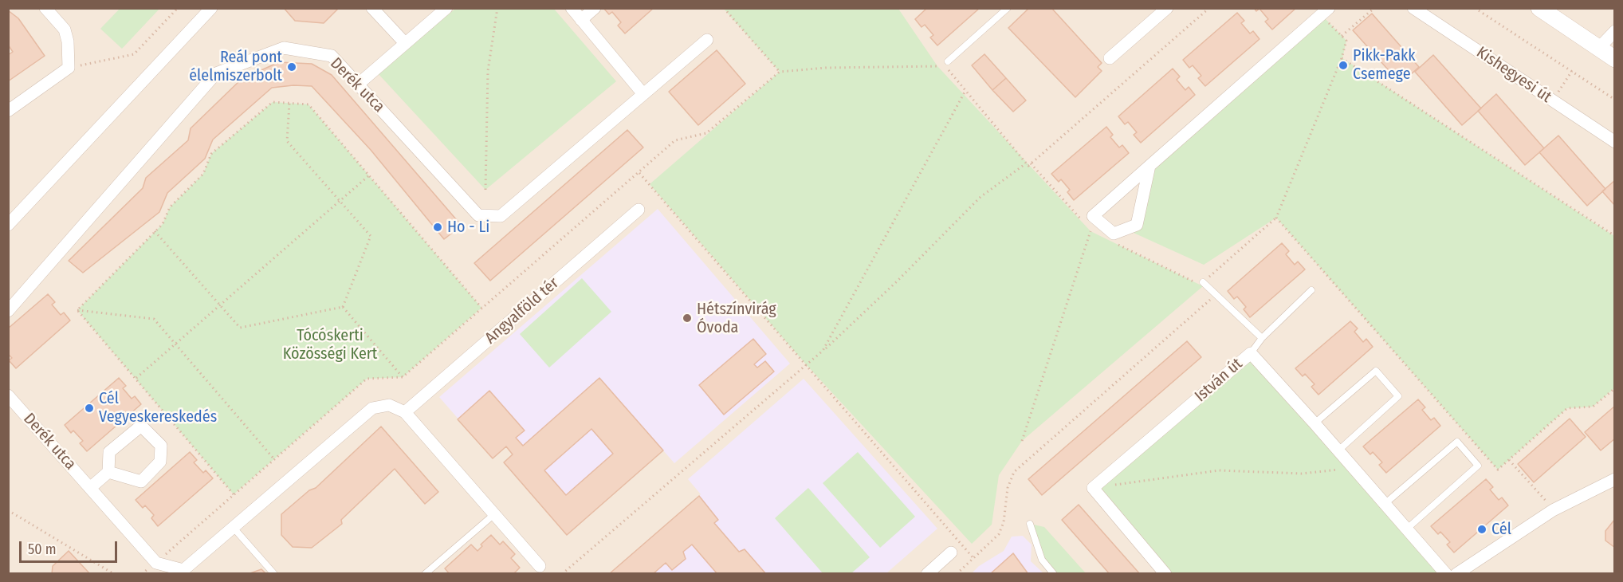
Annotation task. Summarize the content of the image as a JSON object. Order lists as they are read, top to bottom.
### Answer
{
  "streets": {
    "street": [
      "Kishegyesi út",
      "Derék utca",
      "Angyalföld tér",
      "István út"
    ]
  },
  "parks": ["Tócóskerti Közösségi Kert"],
  "places": [
    "Pikk-Pakk Csemege",
    "Reál pont élelmiszerbolt",
    "Ho - Li",
    "Hétszínvirág Óvoda",
    "Cél Vegyeskereskedés",
    "Cél"
  ],
  "scale_bar": "50 m"
}
